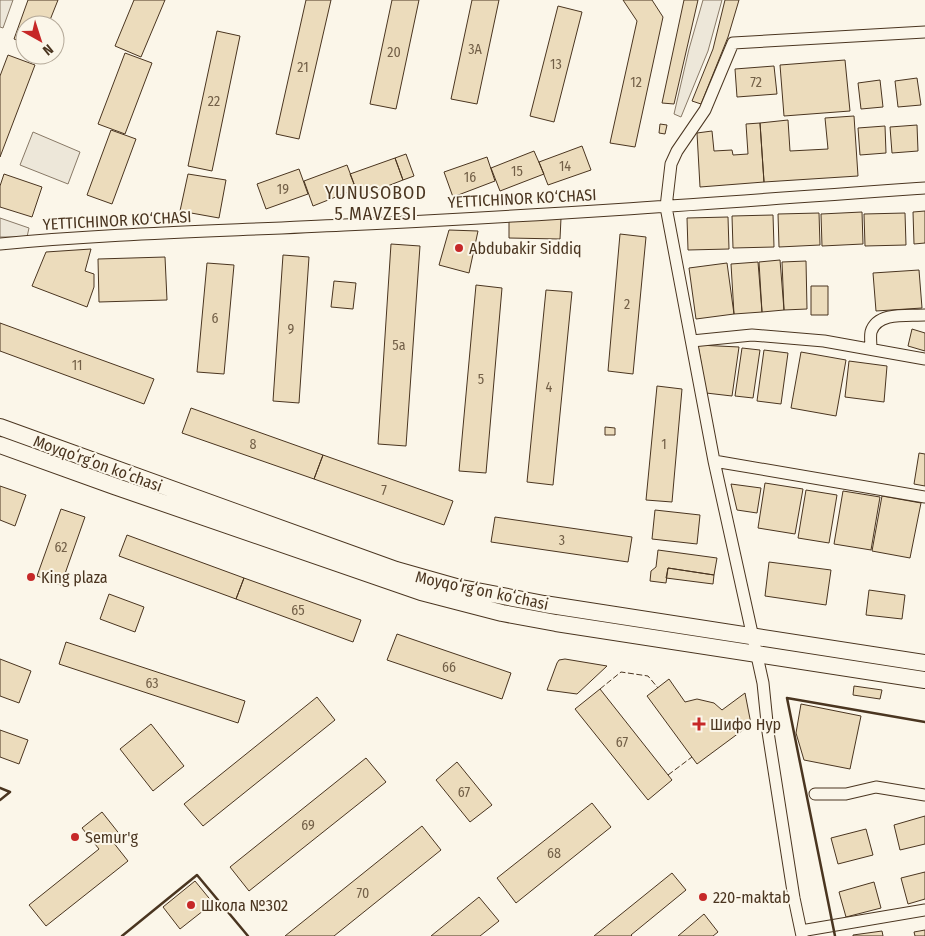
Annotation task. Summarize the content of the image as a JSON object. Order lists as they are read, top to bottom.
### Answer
{
  "streets": {
    "main road": ["Moyqoʻrgʻon koʻchasi"],
    "street": ["YETTICHINOR KO‘CHASI"]
  },
  "districts": ["YUNUSOBOD 5 MAVZESI"],
  "places": {
    "other": [
      "Abdubakir Siddiq",
      "King plaza",
      "Semur'g",
      "220-maktab",
      "Школа №302"
    ],
    "health": ["Шифо Нур"]
  },
  "house_numbers": [
    "3А",
    "20",
    "13",
    "21",
    "12",
    "72",
    "22",
    "14",
    "15",
    "16",
    "19",
    "2",
    "6",
    "9",
    "5а",
    "11",
    "5",
    "4",
    "8",
    "1",
    "7",
    "3",
    "62",
    "65",
    "66",
    "63",
    "67",
    "67",
    "69",
    "68",
    "70"
  ],
  "north": "bottom right"
}
